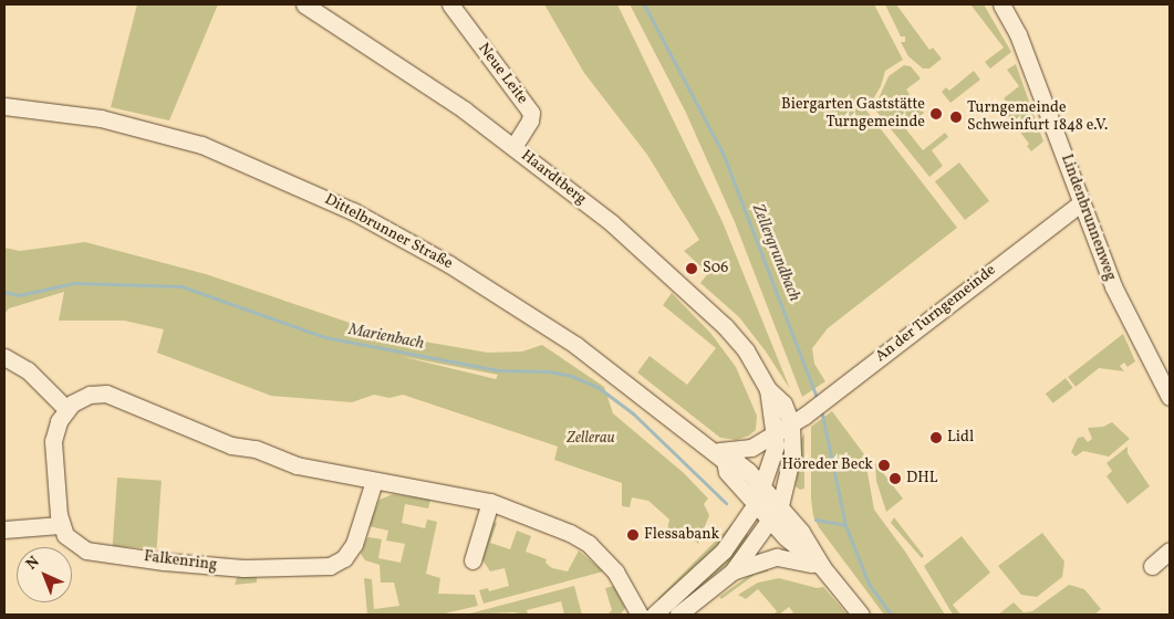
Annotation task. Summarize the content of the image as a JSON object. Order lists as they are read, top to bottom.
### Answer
{
  "streets": {
    "street": [
      "Neue Leite",
      "Haardtberg",
      "Lindenbrunnenweg",
      "Dittelbrunner Straße",
      "An der Turngemeinde",
      "Falkenring"
    ]
  },
  "crossings": [
    ["Neue Leite", "Haardtberg"],
    ["Haardtberg", "An der Turngemeinde"],
    ["Lindenbrunnenweg", "An der Turngemeinde"],
    ["Dittelbrunner Straße", "An der Turngemeinde"]
  ],
  "water": ["Zellergrundbach", "Marienbach"],
  "parks": ["Zellerau"],
  "places": [
    "Biergarten Gaststätte Turngemeinde",
    "Turngemeinde Schweinfurt 1848 e.V.",
    "S06",
    "Lidl",
    "Höreder Beck",
    "DHL",
    "Flessabank"
  ],
  "north": "top left"
}
